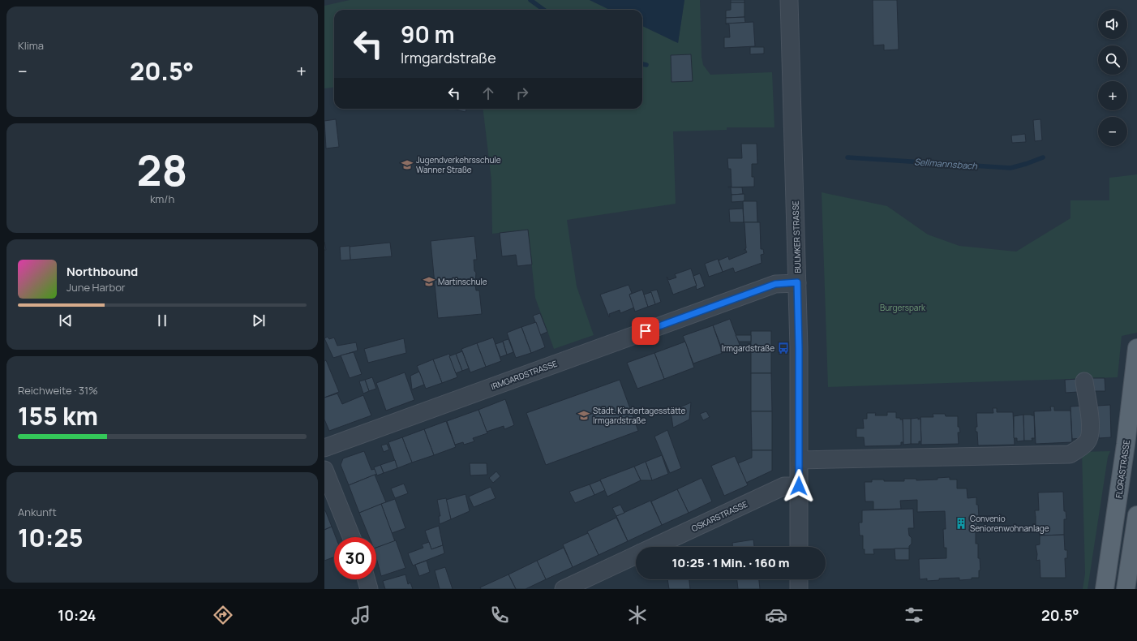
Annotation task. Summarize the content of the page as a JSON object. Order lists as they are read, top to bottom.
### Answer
{
  "streets": {
    "main road": ["FLORASTRASSE"],
    "street": ["BULMKER STRASSE", "IRMGARDSTRASSE", "OSKARSTRASSE"]
  },
  "crossings": [
    ["BULMKER STRASSE", "IRMGARDSTRASSE"],
    ["BULMKER STRASSE", "OSKARSTRASSE"]
  ],
  "water": ["Sellmannsbach"],
  "parks": ["Burgerspark"],
  "places": {
    "school or university": ["Jugendverkehrsschule Wanner Straße", "Martinschule", "Städt. Kindertagesstätte Irmgardstraße"],
    "bus stop": ["Irmgardstraße"],
    "building": ["Convenio Seniorenwohnanlage"]
  },
  "page": {
    "tile": [
      "Klima",
      ["28", "km/h"],
      ["Reichweite · 31%", "155 km"],
      ["Ankunft", "10:25"]
    ],
    "map_buttons": ["+", "−"],
    "turn": ["90 m", "Irmgardstraße"],
    "heat": ["−", "20.5°", "+"],
    "song": ["Northbound", "June Harbor"],
    "limit": "30",
    "trip": "10:25 · 1 Min. · 160 m",
    "tabs": ["10:24", "20.5°"]
  }
}
